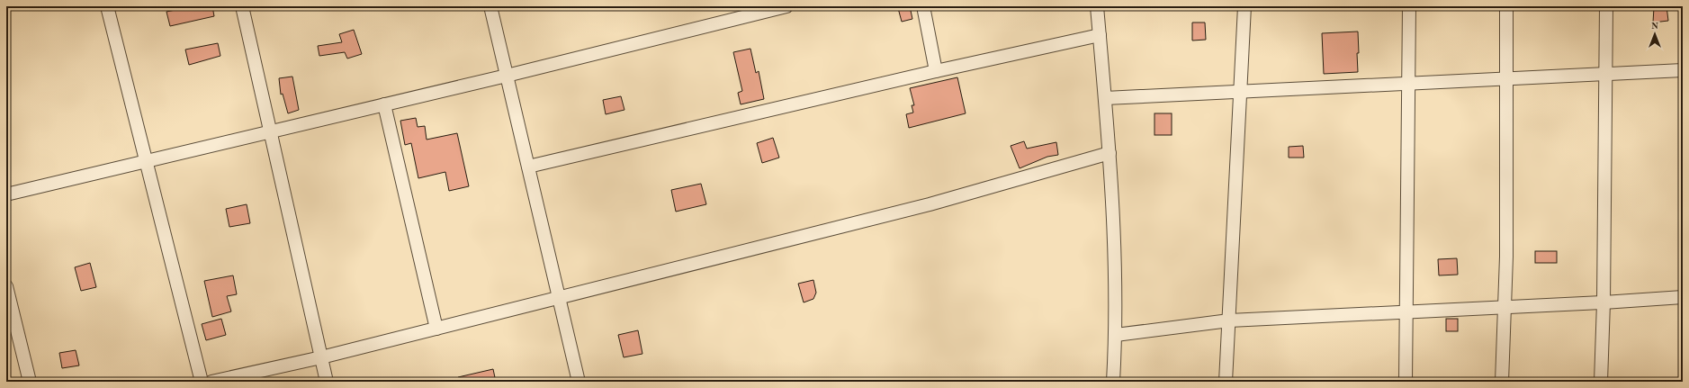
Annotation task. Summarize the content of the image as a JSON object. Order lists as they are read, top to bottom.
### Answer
{
  "north": "top"
}
